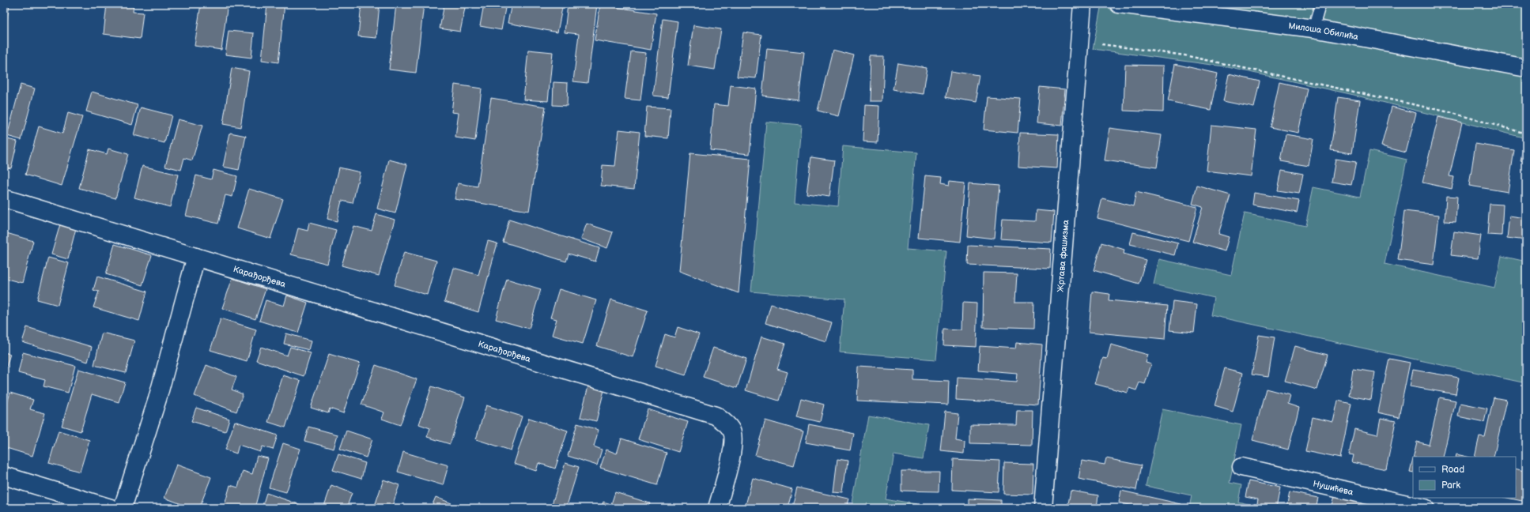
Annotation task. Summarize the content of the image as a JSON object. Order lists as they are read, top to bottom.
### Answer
{
  "streets": {
    "street": [
      "Милоша Обилића",
      "Жртава фашизма",
      "Карађорђева",
      "Нушићева"
    ]
  },
  "legend": ["Road", "Park"]
}
